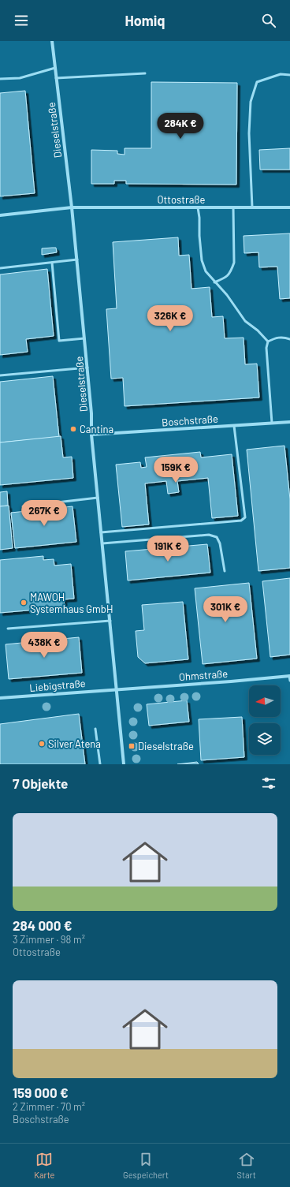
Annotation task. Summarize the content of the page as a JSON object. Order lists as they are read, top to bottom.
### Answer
{
  "streets": {
    "street": [
      "Dieselstraße",
      "Ottostraße",
      "Boschstraße",
      "Ohmstraße",
      "Liebigstraße"
    ]
  },
  "crossings": [
    ["Dieselstraße", "Ottostraße"],
    ["Dieselstraße", "Boschstraße"],
    ["Dieselstraße", "Ohmstraße"],
    ["Dieselstraße", "Liebigstraße"],
    ["Ohmstraße", "Liebigstraße"]
  ],
  "places": {
    "other": ["Cantina", "MAWOH Systemhaus GmbH", "Silver Atena"],
    "transit": ["Dieselstraße"]
  },
  "north": "left",
  "page": {
    "header": "Homiq",
    "price": [
      "284K €",
      "326K €",
      "159K €",
      "267K €",
      "191K €",
      "301K €",
      "438K €"
    ],
    "heading": "7 Objekte",
    "list": [
      {
        "name": "284 000 €",
        "note": "3 Zimmer · 98 m² · Ottostraße"
      },
      {
        "name": "159 000 €",
        "note": "2 Zimmer · 70 m² · Boschstraße"
      }
    ],
    "tabs": ["Karte", "Gespeichert", "Start"]
  }
}
